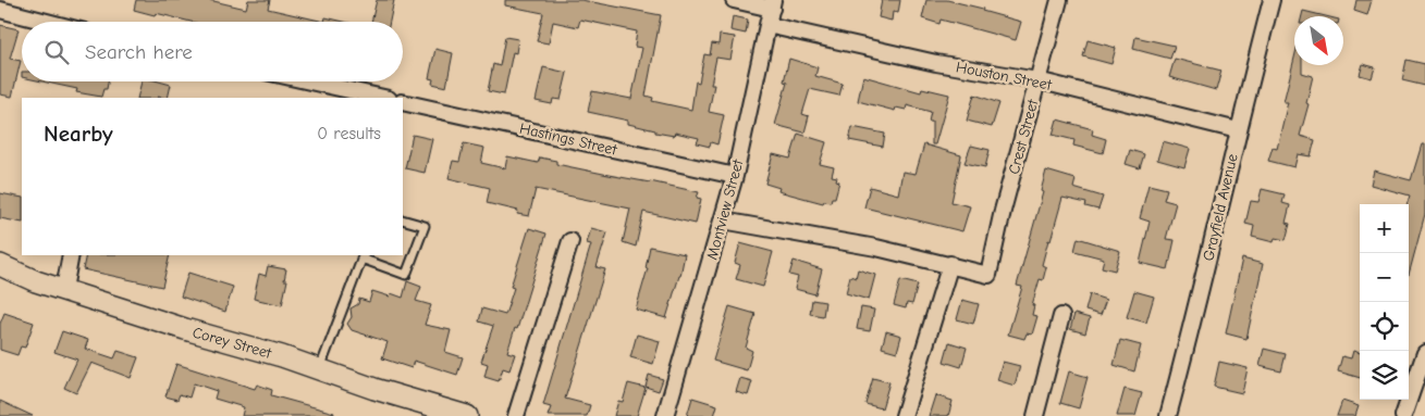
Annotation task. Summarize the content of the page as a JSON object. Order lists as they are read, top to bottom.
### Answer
{
  "streets": {
    "street": [
      "Houston Street",
      "Crest Street",
      "Hastings Street",
      "Grayfield Avenue",
      "Montview Street",
      "Corey Street"
    ]
  },
  "crossings": [
    ["Houston Street", "Crest Street"],
    ["Houston Street", "Grayfield Avenue"],
    ["Houston Street", "Montview Street"],
    ["Hastings Street", "Montview Street"]
  ],
  "north": "bottom right",
  "page": {
    "search": "Search here",
    "heading": ["Nearby", "0 results"],
    "map_buttons": ["+", "−"]
  }
}
